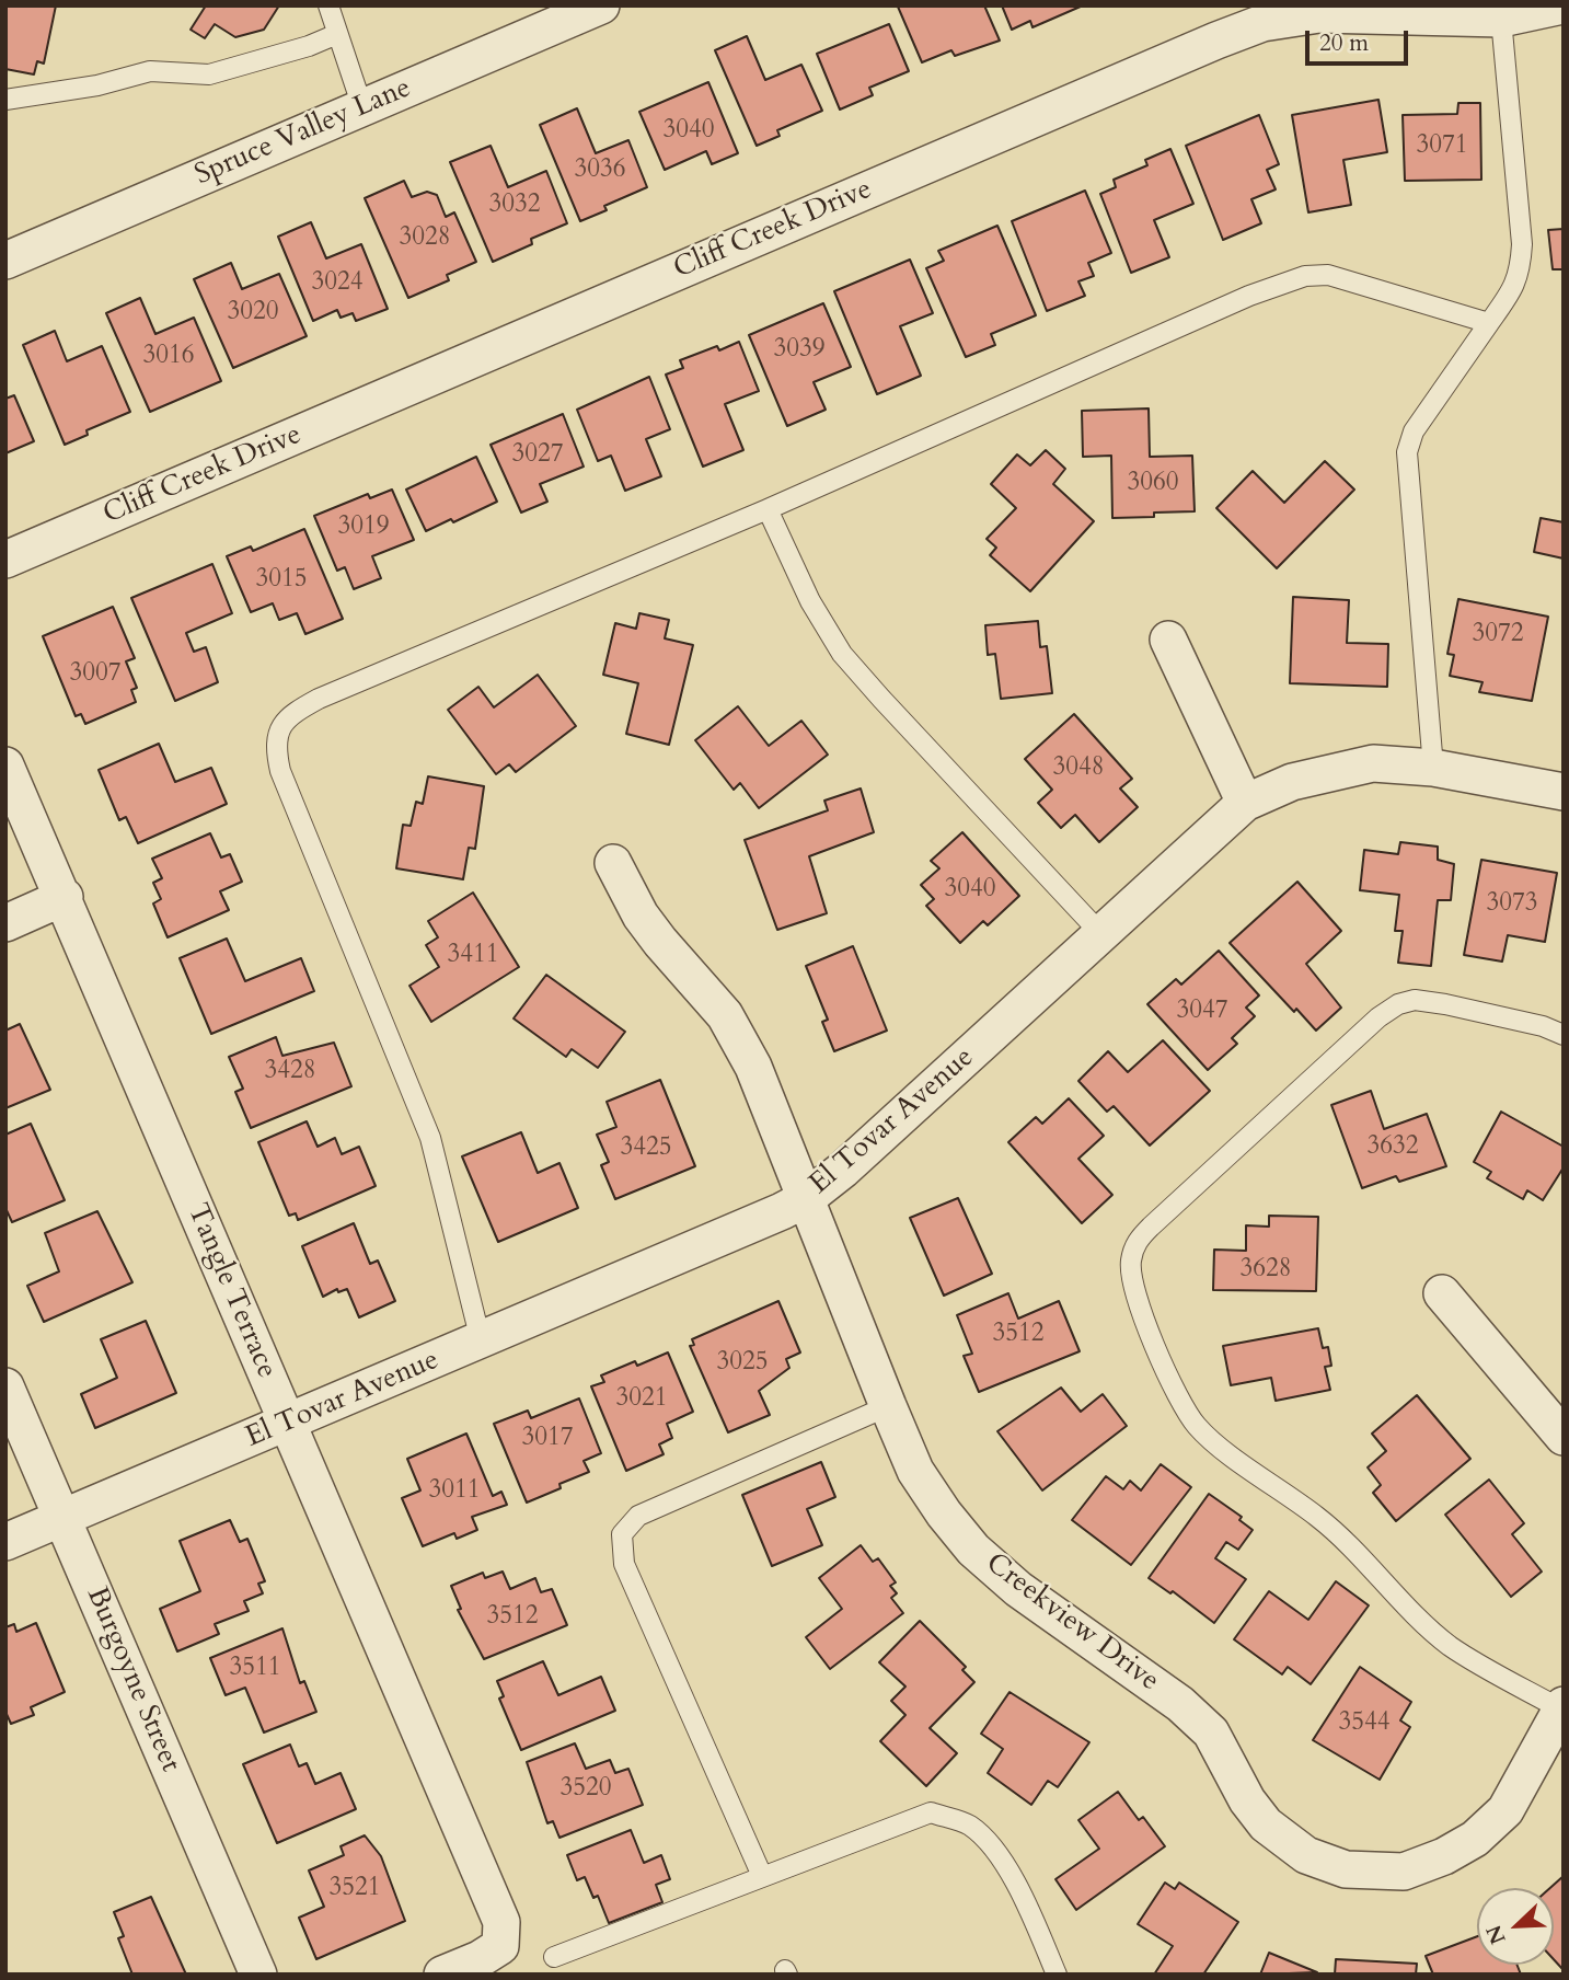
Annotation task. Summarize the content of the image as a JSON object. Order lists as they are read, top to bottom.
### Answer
{
  "streets": {
    "street": [
      "Spruce Valley Lane",
      "Cliff Creek Drive",
      "El Tovar Avenue",
      "Tangle Terrace",
      "Creekview Drive",
      "Burgoyne Street"
    ]
  },
  "crossings": [
    ["El Tovar Avenue", "Tangle Terrace"],
    ["El Tovar Avenue", "Creekview Drive"],
    ["El Tovar Avenue", "Burgoyne Street"]
  ],
  "house_numbers": [
    "3040",
    "3071",
    "3036",
    "3032",
    "3028",
    "3024",
    "3020",
    "3039",
    "3016",
    "3027",
    "3060",
    "3019",
    "3015",
    "3072",
    "3007",
    "3048",
    "3040",
    "3073",
    "3411",
    "3047",
    "3428",
    "3632",
    "3425",
    "3628",
    "3512",
    "3025",
    "3021",
    "3017",
    "3011",
    "3512",
    "3511",
    "3544",
    "3520",
    "3521"
  ],
  "scale_bar": "20 m",
  "north": "bottom left"
}
